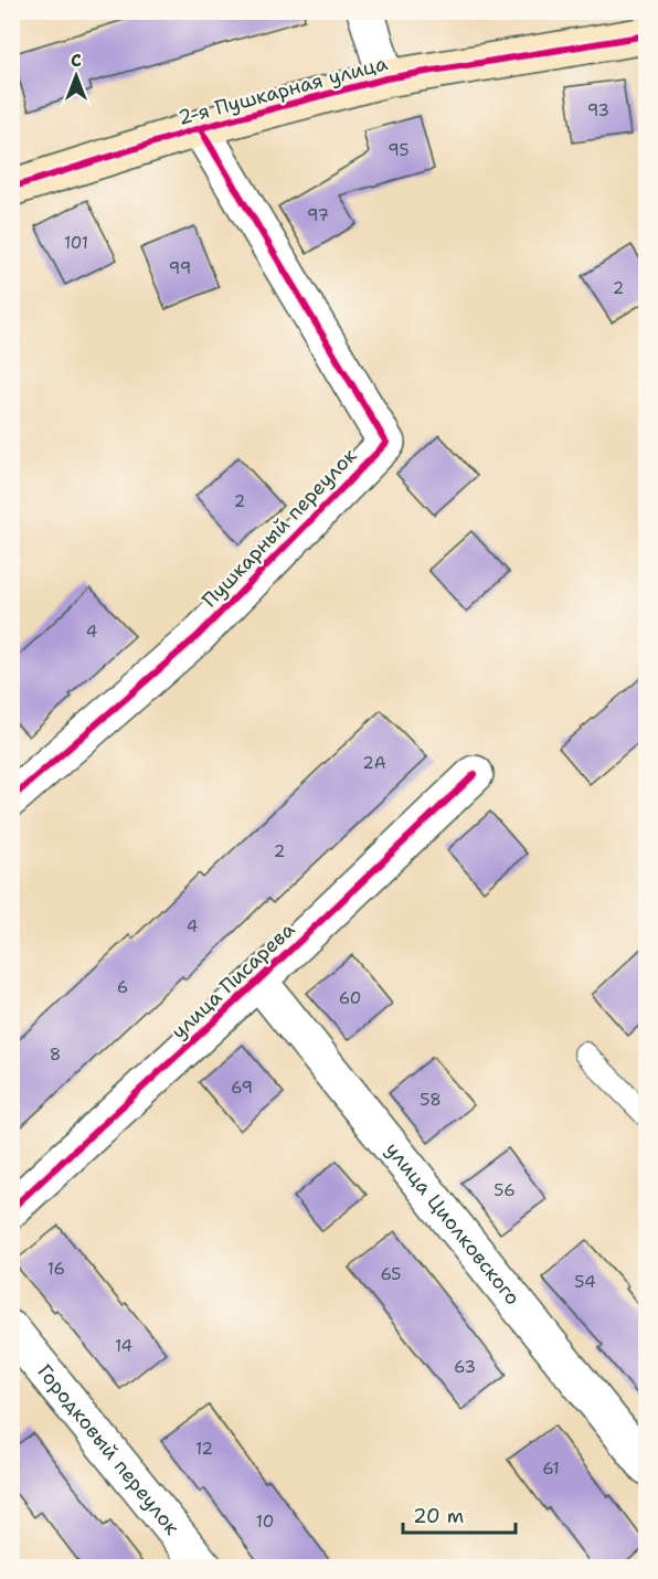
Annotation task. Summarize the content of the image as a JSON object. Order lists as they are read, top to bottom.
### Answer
{
  "streets": {
    "street": [
      "2-я Пушкарная улица",
      "Пушкарный переулок",
      "улица Писарева",
      "улица Циолковского",
      "Городковый переулок"
    ]
  },
  "crossings": [
    ["2-я Пушкарная улица", "Пушкарный переулок"],
    ["улица Писарева", "улица Циолковского"]
  ],
  "house_numbers": [
    "93",
    "95",
    "97",
    "101",
    "99",
    "2",
    "2",
    "4",
    "2А",
    "2",
    "4",
    "6",
    "60",
    "8",
    "69",
    "58",
    "56",
    "16",
    "65",
    "54",
    "14",
    "63",
    "12",
    "61",
    "10"
  ],
  "scale_bar": "20 m",
  "north": "top"
}
